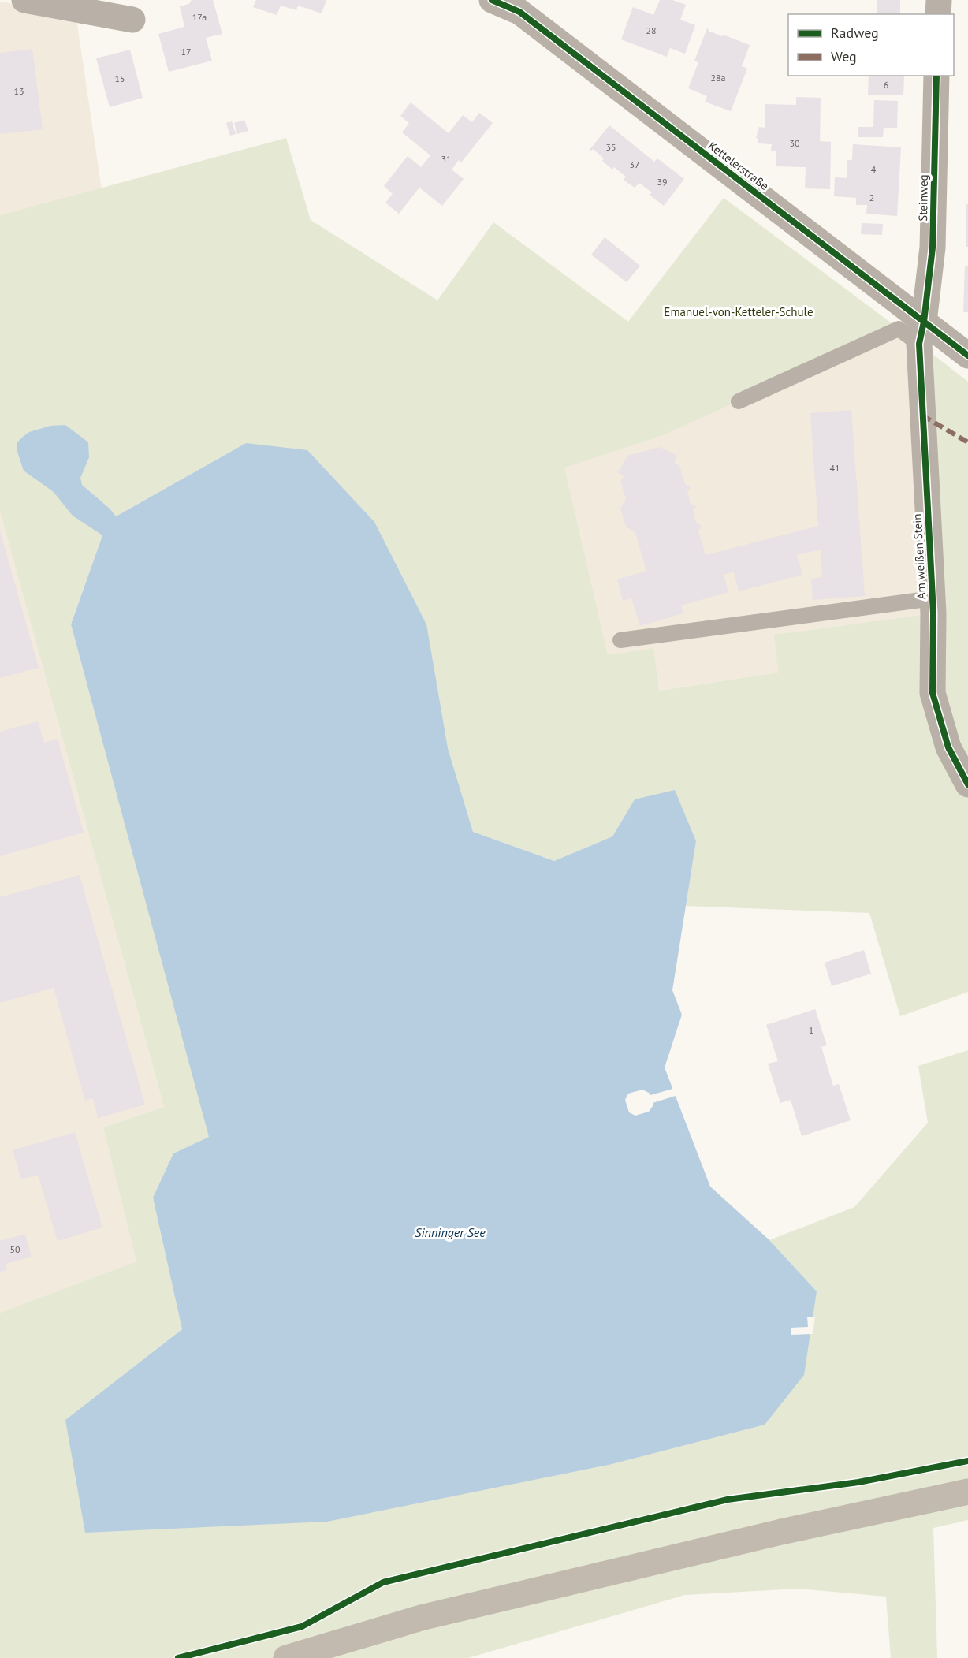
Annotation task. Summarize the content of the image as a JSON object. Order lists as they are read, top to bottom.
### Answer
{
  "streets": {
    "street": ["Kettelerstraße", "Steinweg", "Am weißen Stein"]
  },
  "crossings": [
    ["Kettelerstraße", "Steinweg"],
    ["Kettelerstraße", "Am weißen Stein"],
    ["Steinweg", "Am weißen Stein"]
  ],
  "water": ["Sinninger See"],
  "parks": ["Emanuel-von-Ketteler-Schule"],
  "house_numbers": [
    "17a",
    "28",
    "17",
    "28a",
    "15",
    "6",
    "13",
    "30",
    "35",
    "31",
    "37",
    "4",
    "39",
    "2",
    "41",
    "1",
    "50"
  ],
  "legend": ["Radweg", "Weg"]
}
